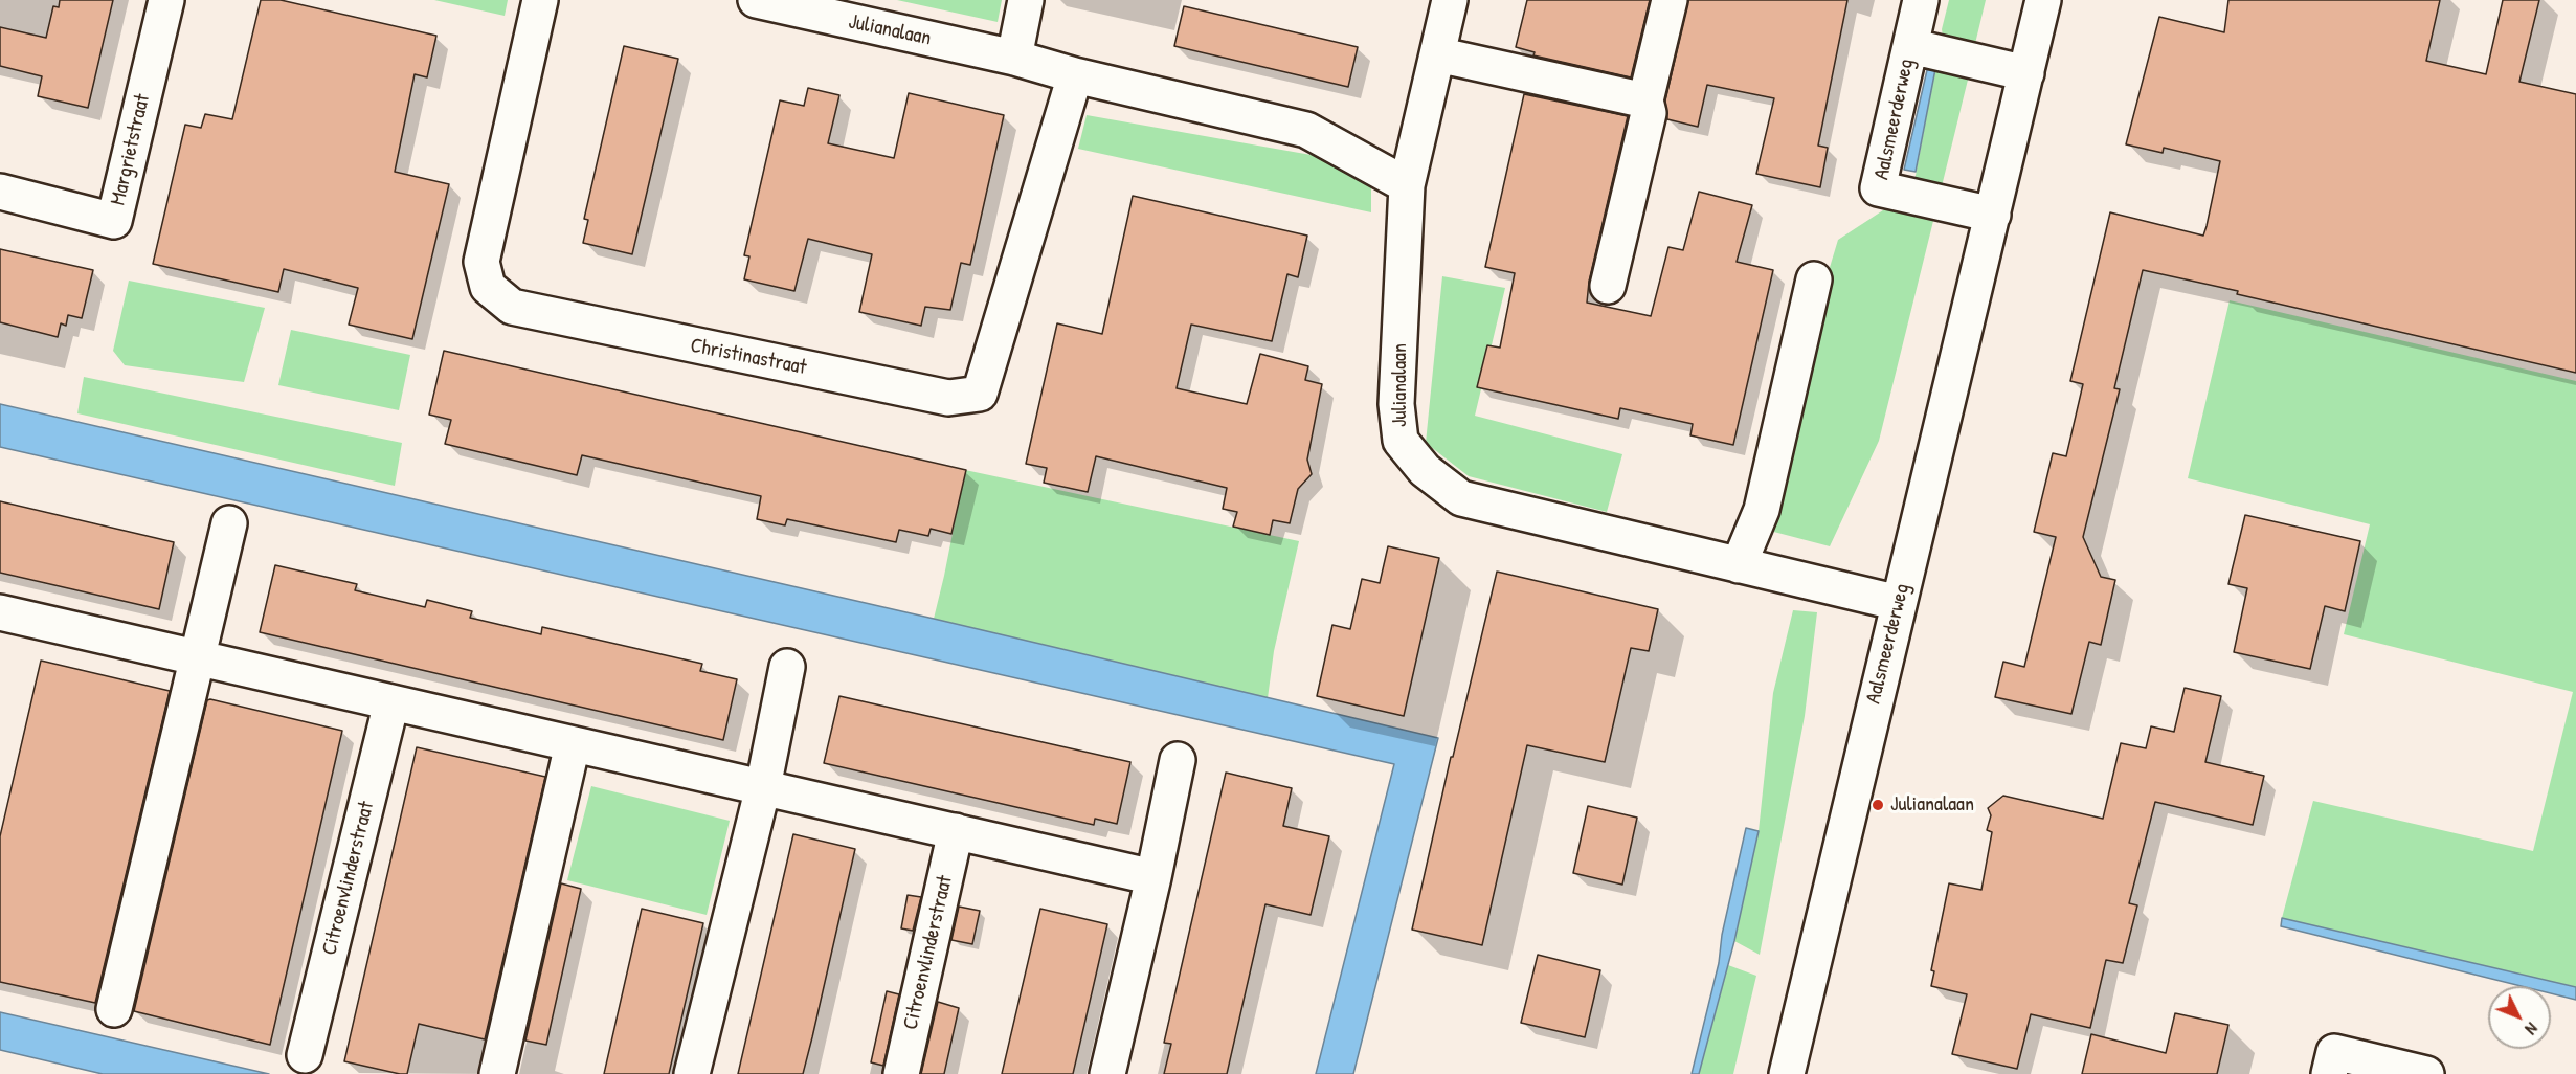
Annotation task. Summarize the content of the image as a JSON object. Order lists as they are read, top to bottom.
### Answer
{
  "streets": {
    "street": [
      "Julianalaan",
      "Aalsmeerderweg",
      "Margrietstraat",
      "Christinastraat",
      "Citroenvlinderstraat"
    ]
  },
  "crossings": [
    ["Julianalaan", "Aalsmeerderweg"],
    ["Julianalaan", "Christinastraat"]
  ],
  "places": ["Julianalaan"],
  "north": "bottom right"
}
